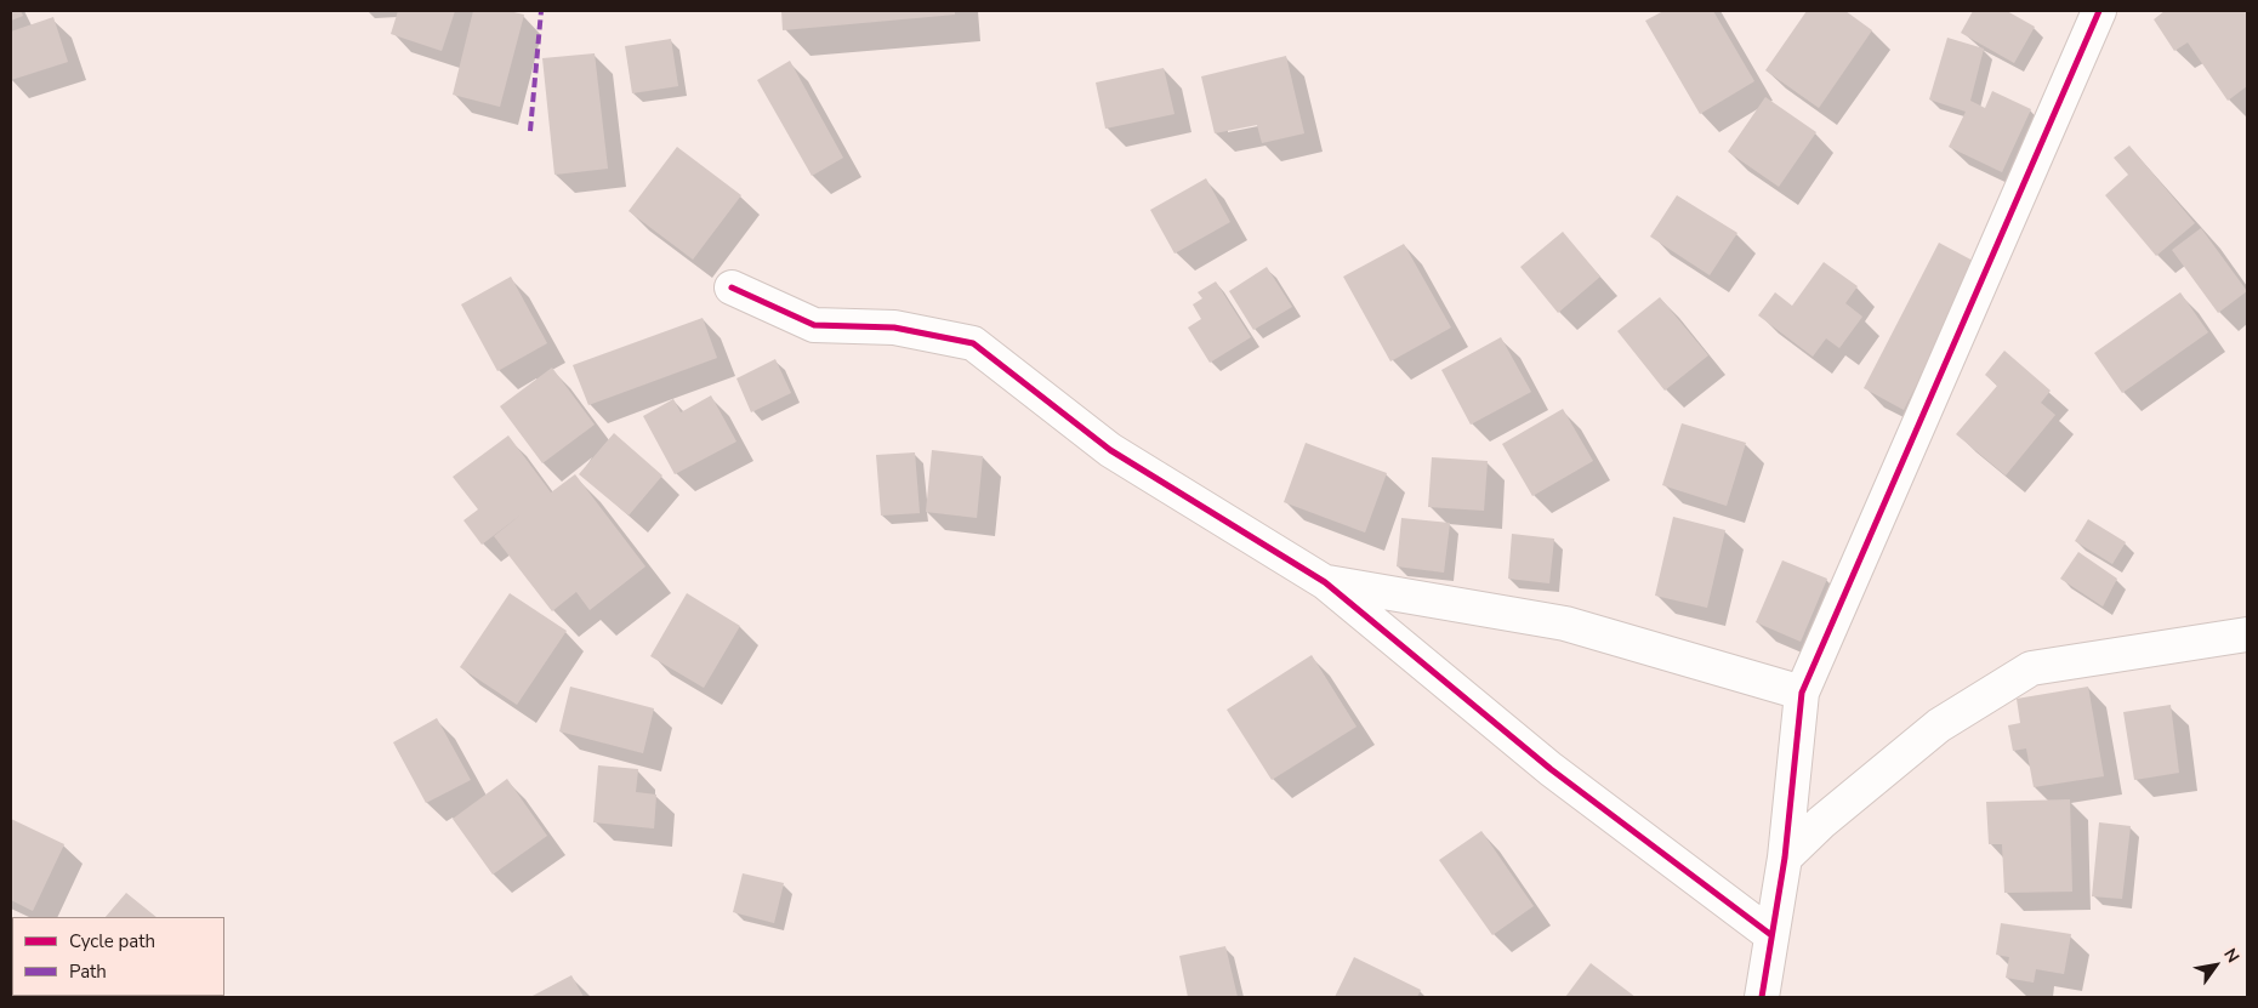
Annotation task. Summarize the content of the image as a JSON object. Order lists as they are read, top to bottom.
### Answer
{
  "legend": ["Cycle path", "Path"],
  "north": "top right"
}
